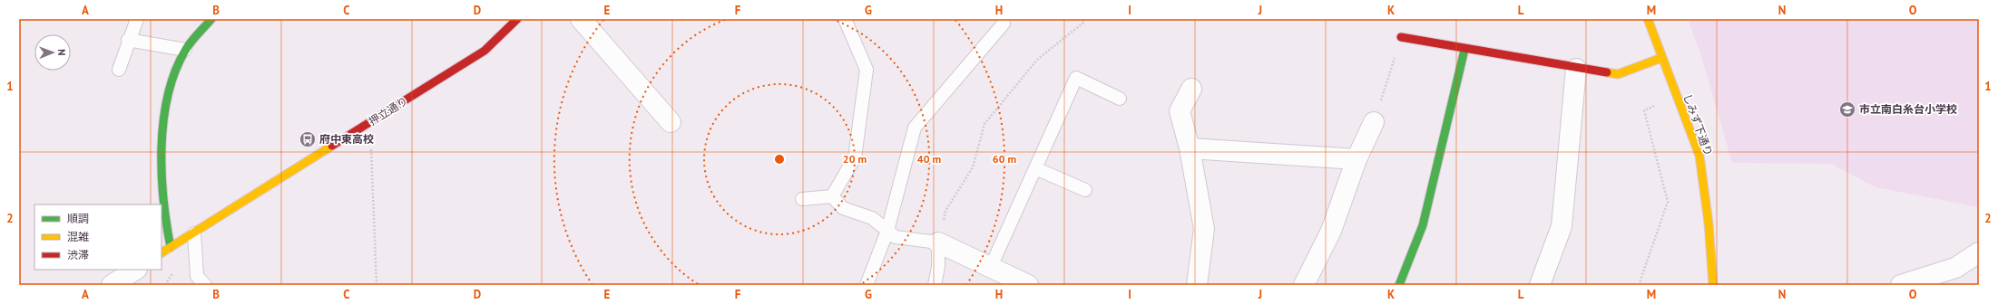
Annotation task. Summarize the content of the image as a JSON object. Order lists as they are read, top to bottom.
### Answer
{
  "streets": {
    "street": ["押立通り", "しみず下通り"]
  },
  "places": {
    "school or university": ["市立南白糸台小学校"],
    "bus stop": ["府中東高校"]
  },
  "legend": ["順調", "混雑", "渋滞"],
  "north": "right",
  "grid": {
    "columns": [
      "A",
      "B",
      "C",
      "D",
      "E",
      "F",
      "G",
      "H",
      "I",
      "J",
      "K",
      "L",
      "M",
      "N",
      "O"
    ],
    "rows": ["1", "2"]
  },
  "rings": ["20 m", "40 m", "60 m"]
}
